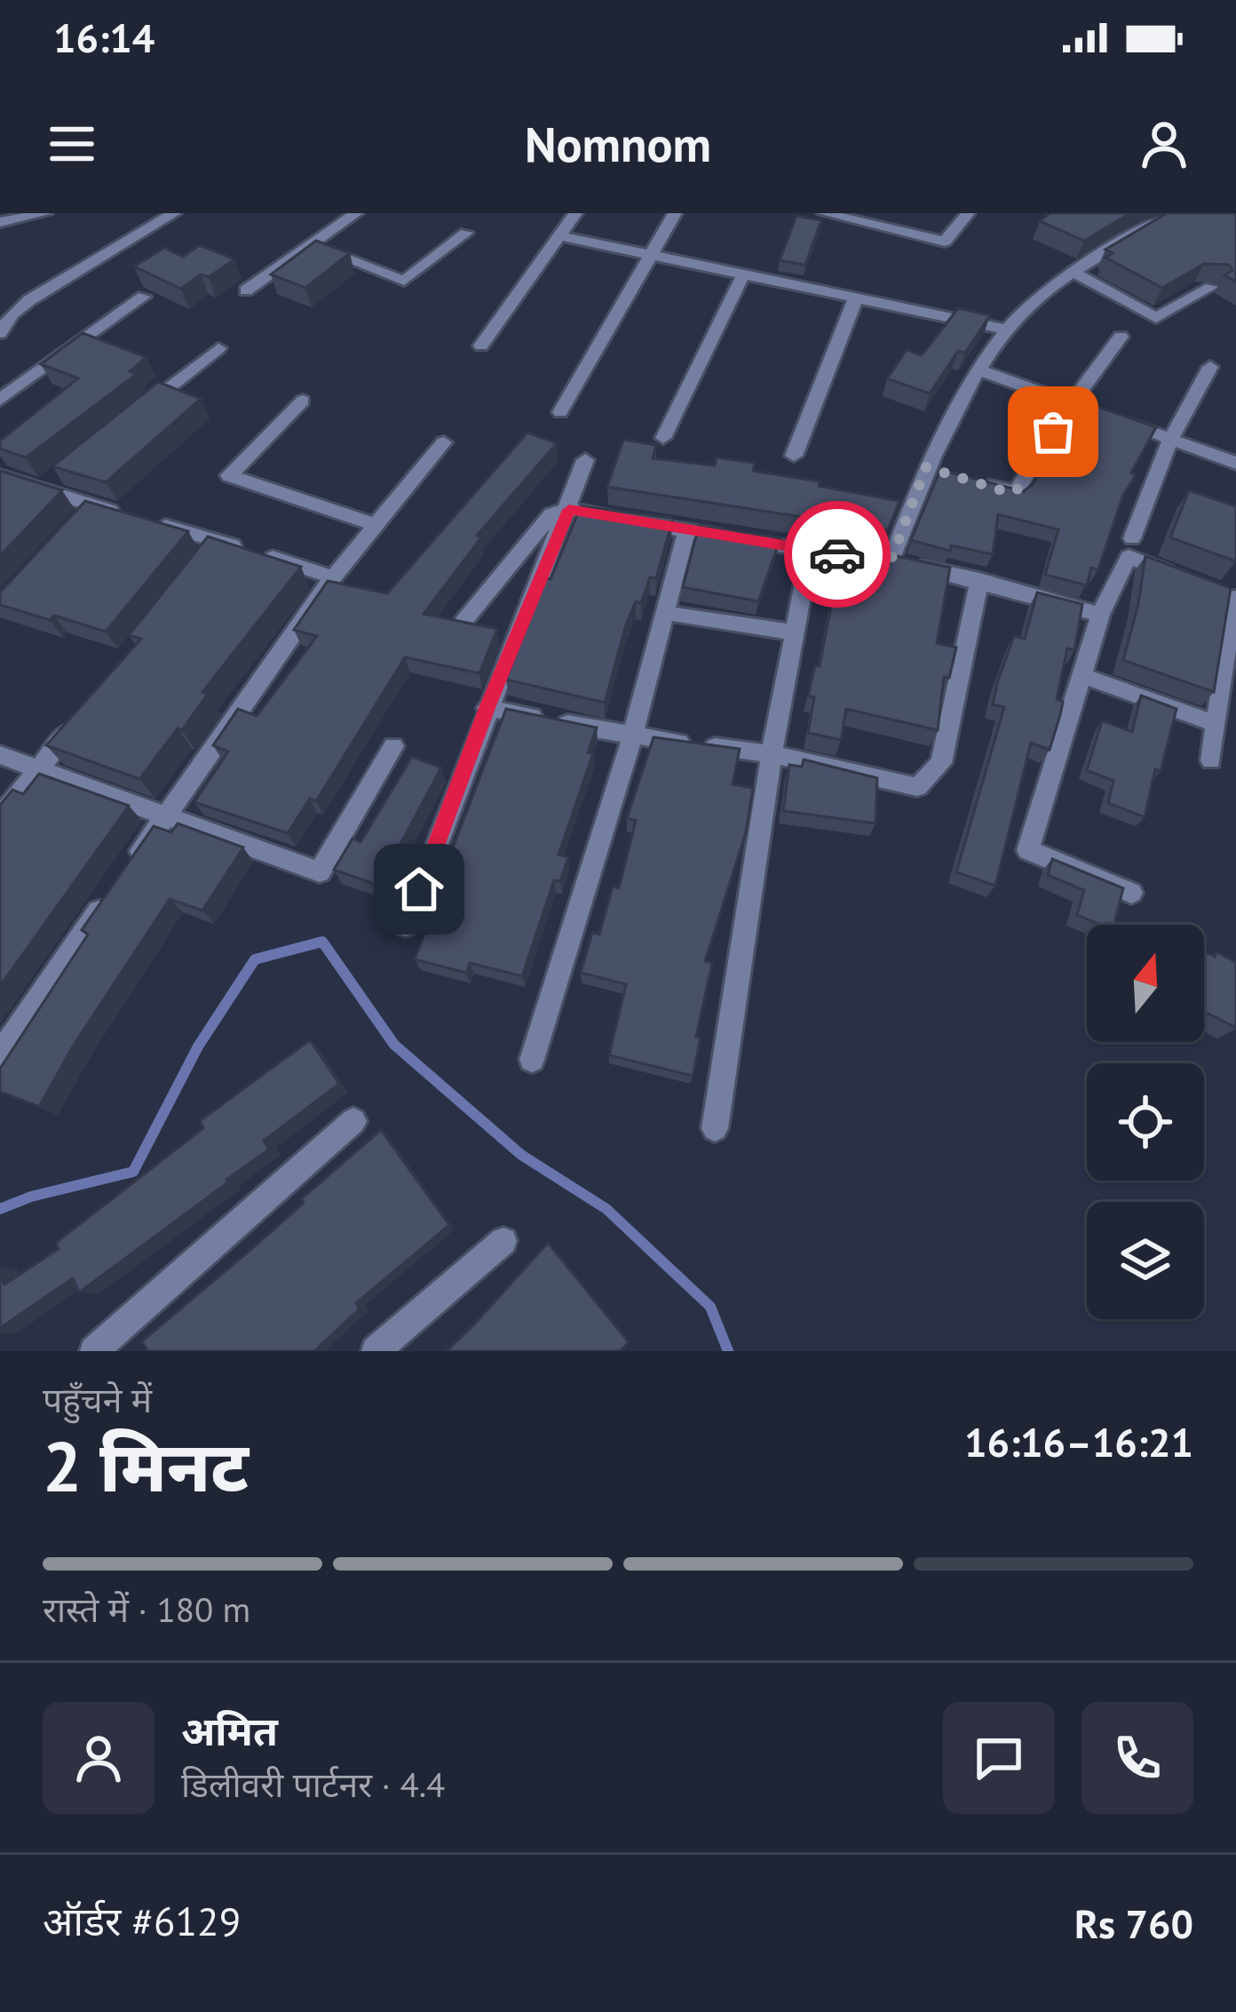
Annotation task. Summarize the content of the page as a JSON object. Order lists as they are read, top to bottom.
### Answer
{
  "north": "top",
  "page": {
    "status": "16:14",
    "header": "Nomnom",
    "heading": ["2 मिनट", "पहुँचने में", "16:16–16:21"],
    "panel": [
      "अमित",
      "डिलीवरी पार्टनर · 4.4",
      "ऑर्डर #6129",
      "Rs 760"
    ],
    "bar": "रास्ते में · 180 m"
  }
}
